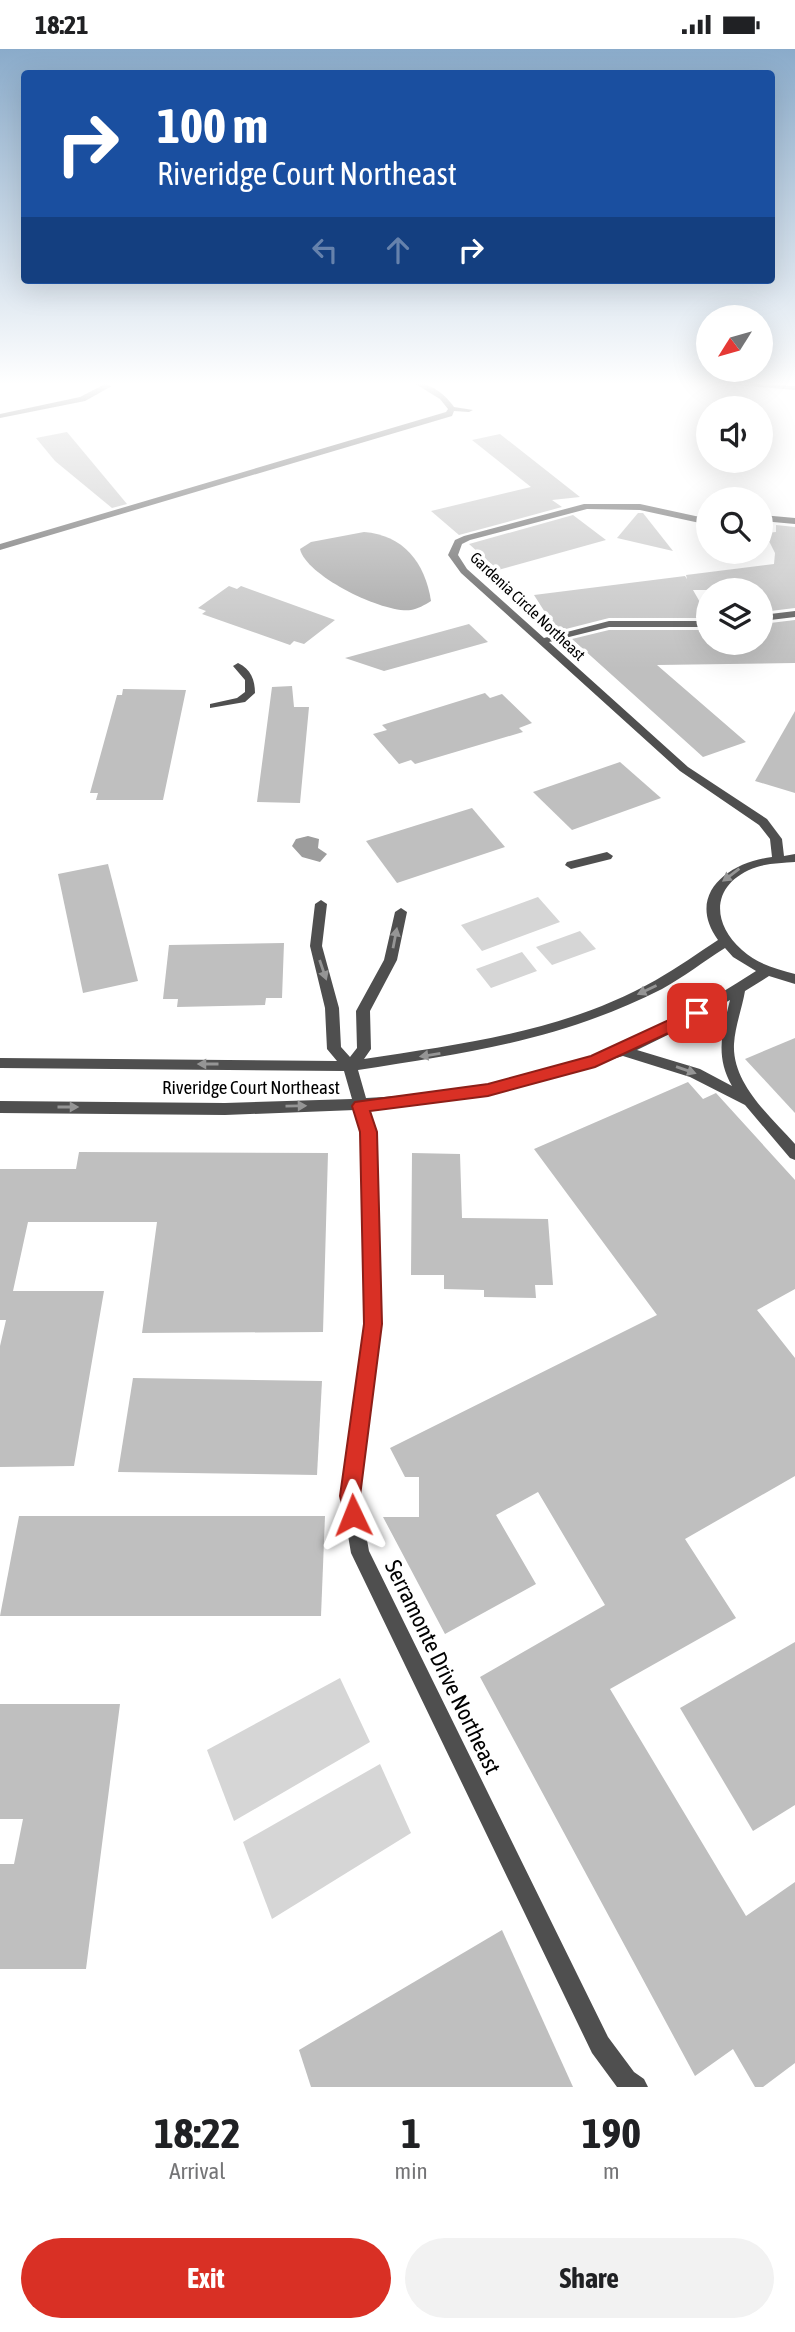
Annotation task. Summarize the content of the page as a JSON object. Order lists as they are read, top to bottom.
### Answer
{
  "streets": {
    "street": ["Gardenia Circle Northeast", "Riveridge Court Northeast", "Serramonte Drive Northeast"]
  },
  "crossings": [
    ["Riveridge Court Northeast", "Serramonte Drive Northeast"]
  ],
  "north": "bottom left",
  "page": {
    "status": "18:21",
    "turn": ["100 m", "Riveridge Court Northeast"],
    "eta": [
      "18:22",
      "Arrival",
      "1",
      "min",
      "190",
      "m"
    ],
    "buttons": ["Exit", "Share"]
  }
}
